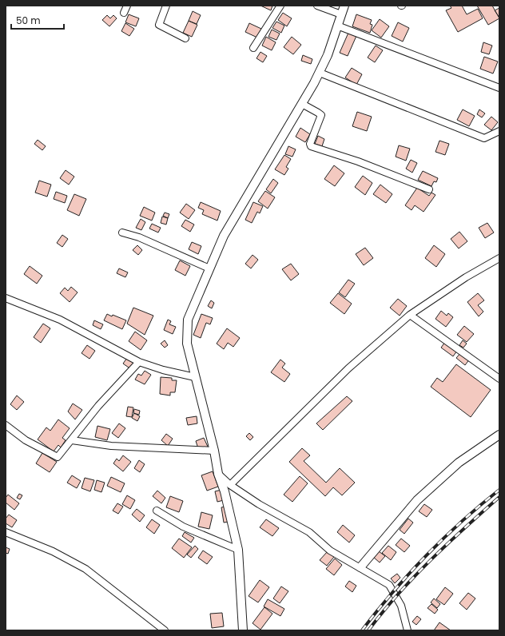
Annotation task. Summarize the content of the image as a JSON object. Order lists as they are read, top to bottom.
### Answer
{
  "scale_bar": "50 m"
}
